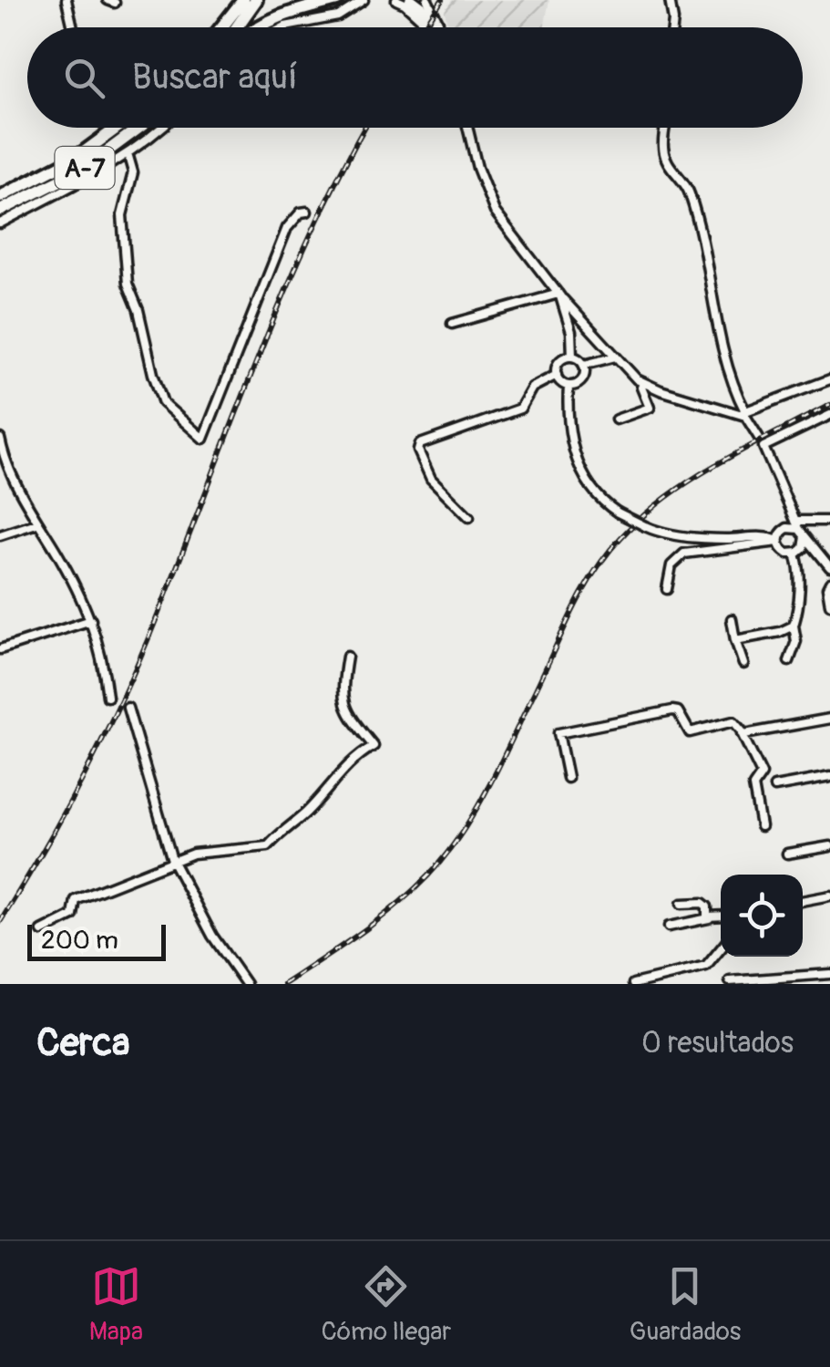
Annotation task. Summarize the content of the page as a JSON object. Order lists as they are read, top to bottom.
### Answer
{
  "streets": {
    "highway": ["A-7"]
  },
  "scale_bar": "200 m",
  "page": {
    "search": "Buscar aquí",
    "scale": "200 m",
    "heading": ["Cerca", "0 resultados"],
    "nav": ["Mapa", "Cómo llegar", "Guardados"]
  }
}
